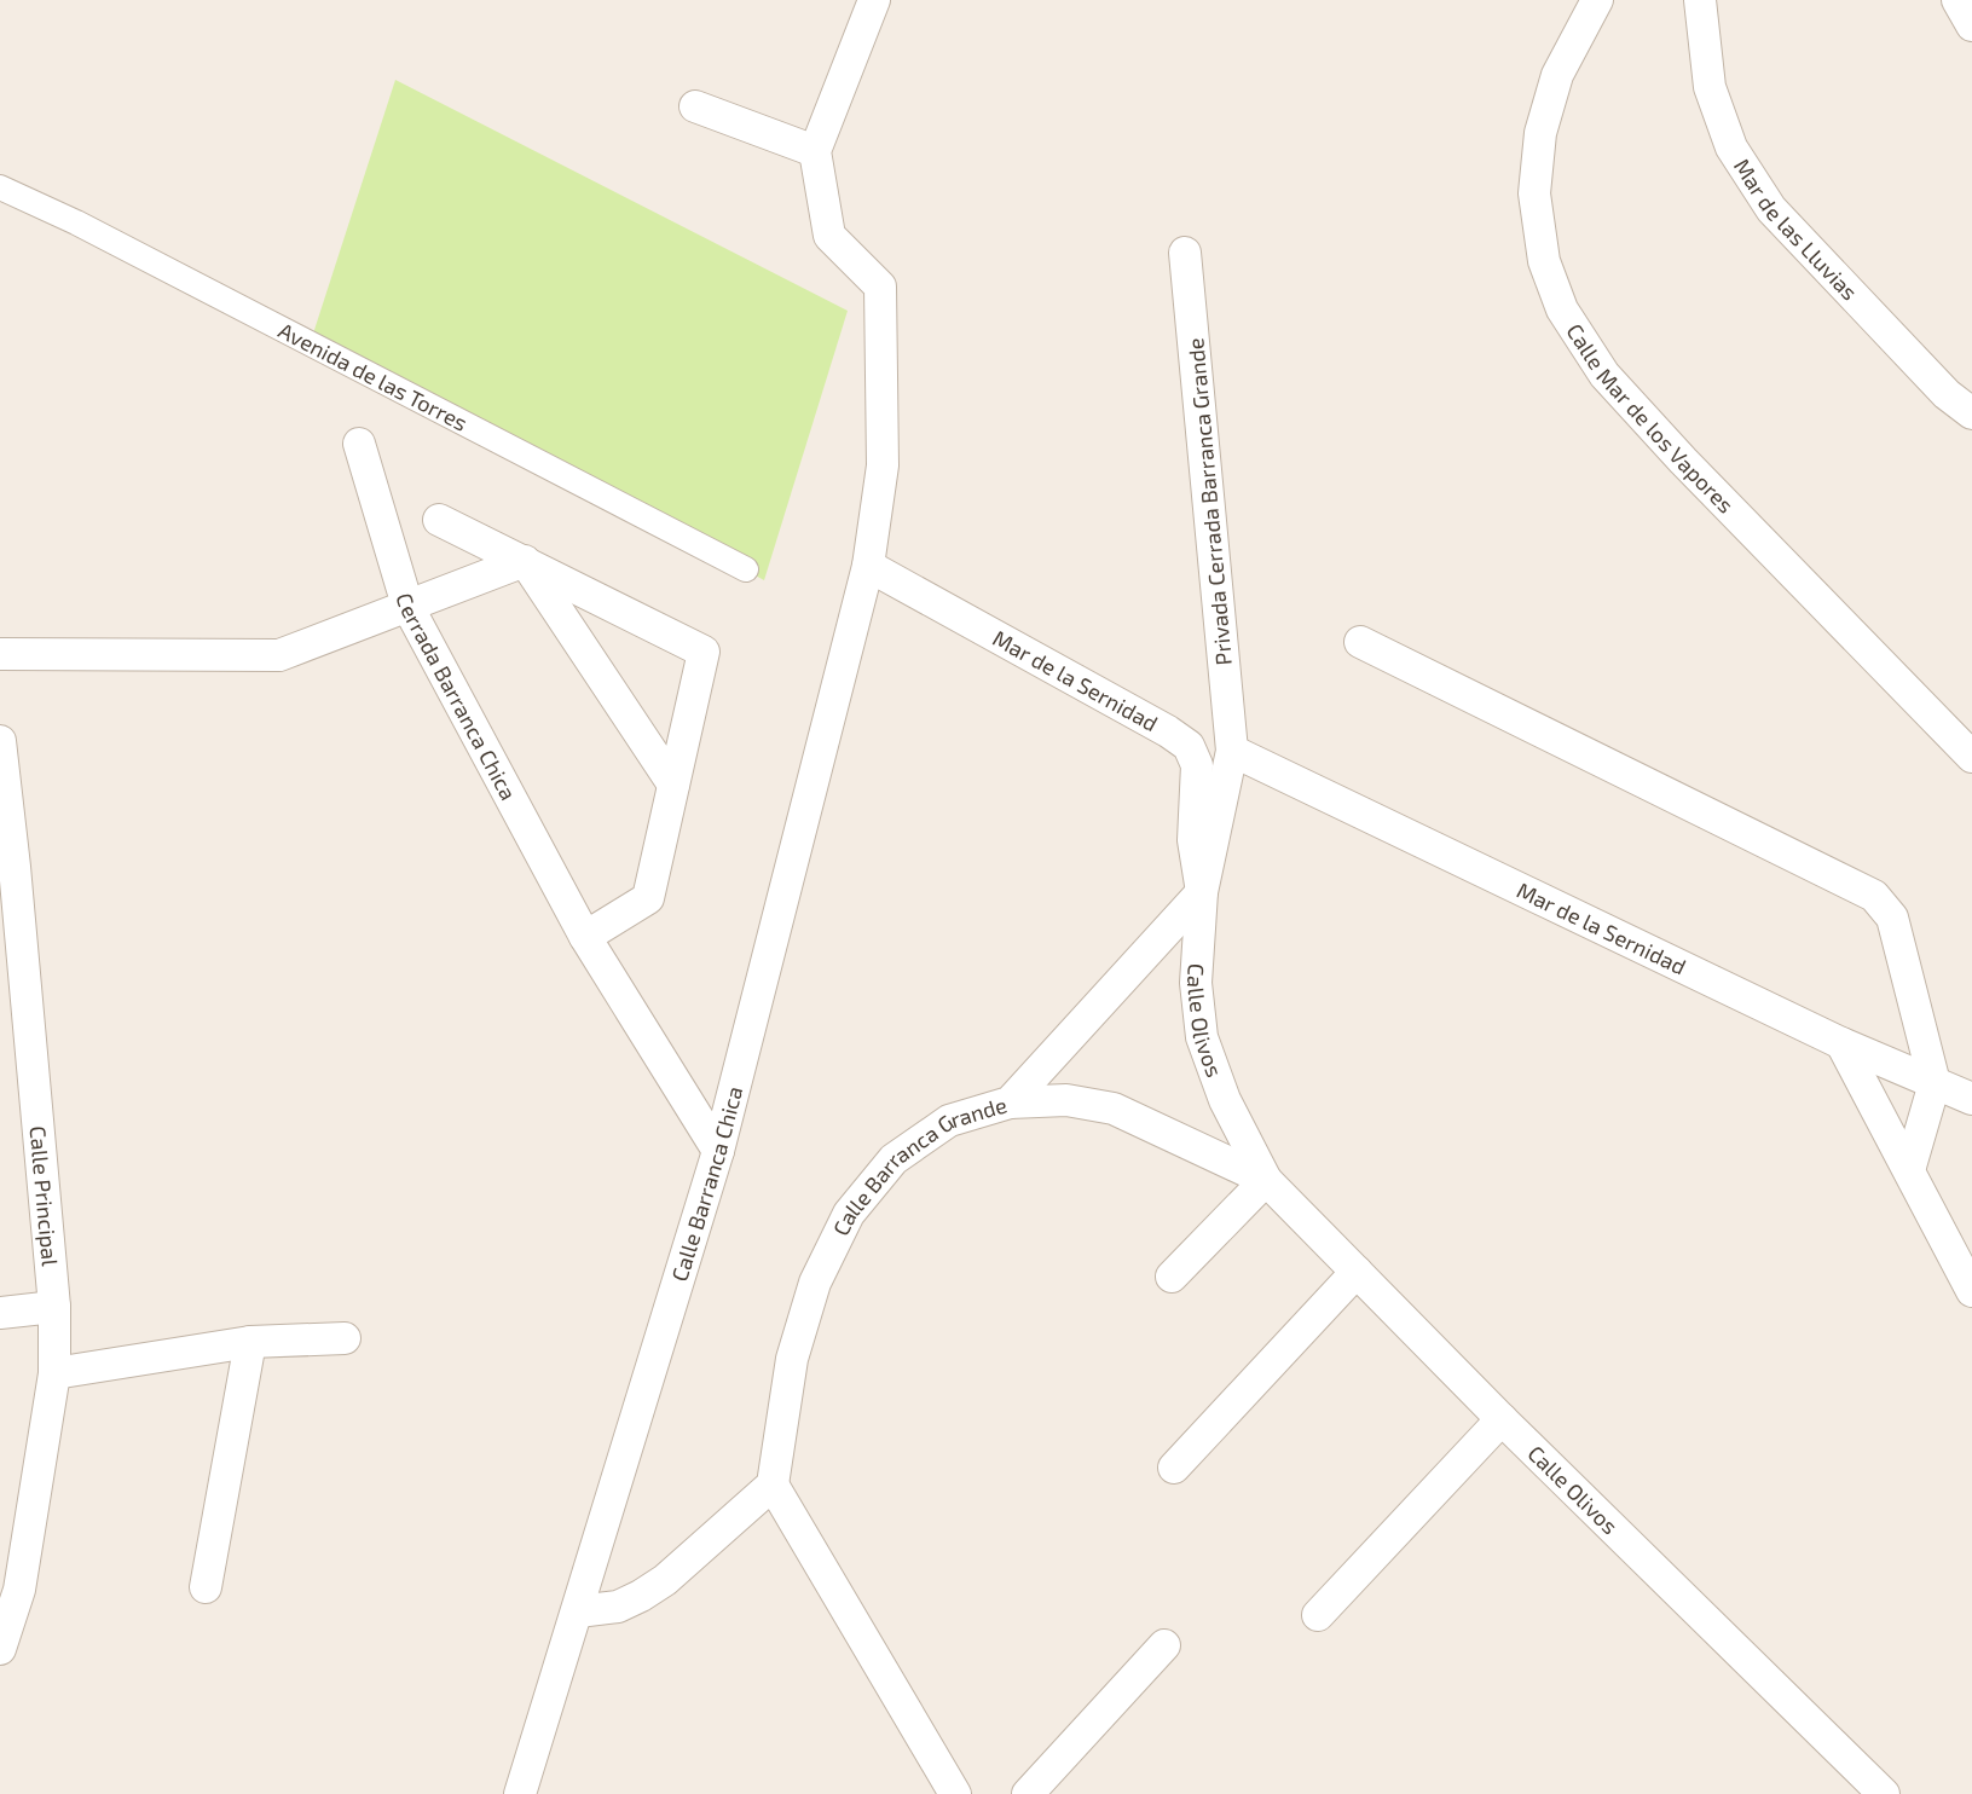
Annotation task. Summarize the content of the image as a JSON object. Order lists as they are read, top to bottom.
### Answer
{
  "streets": {
    "street": [
      "Mar de las Lluvias",
      "Avenida de las Torres",
      "Calle Mar de los Vapores",
      "Privada Cerrada Barranca Grande",
      "Mar de la Sernidad",
      "Cerrada Barranca Chica",
      "Calle Olivos",
      "Calle Barranca Grande",
      "Calle Barranca Chica",
      "Calle Principal"
    ]
  },
  "crossings": [
    ["Privada Cerrada Barranca Grande", "Mar de la Sernidad"],
    ["Mar de la Sernidad", "Calle Olivos"],
    ["Mar de la Sernidad", "Calle Barranca Grande"],
    ["Mar de la Sernidad", "Calle Barranca Chica"],
    ["Cerrada Barranca Chica", "Calle Barranca Chica"],
    ["Calle Olivos", "Calle Barranca Grande"]
  ]
}
